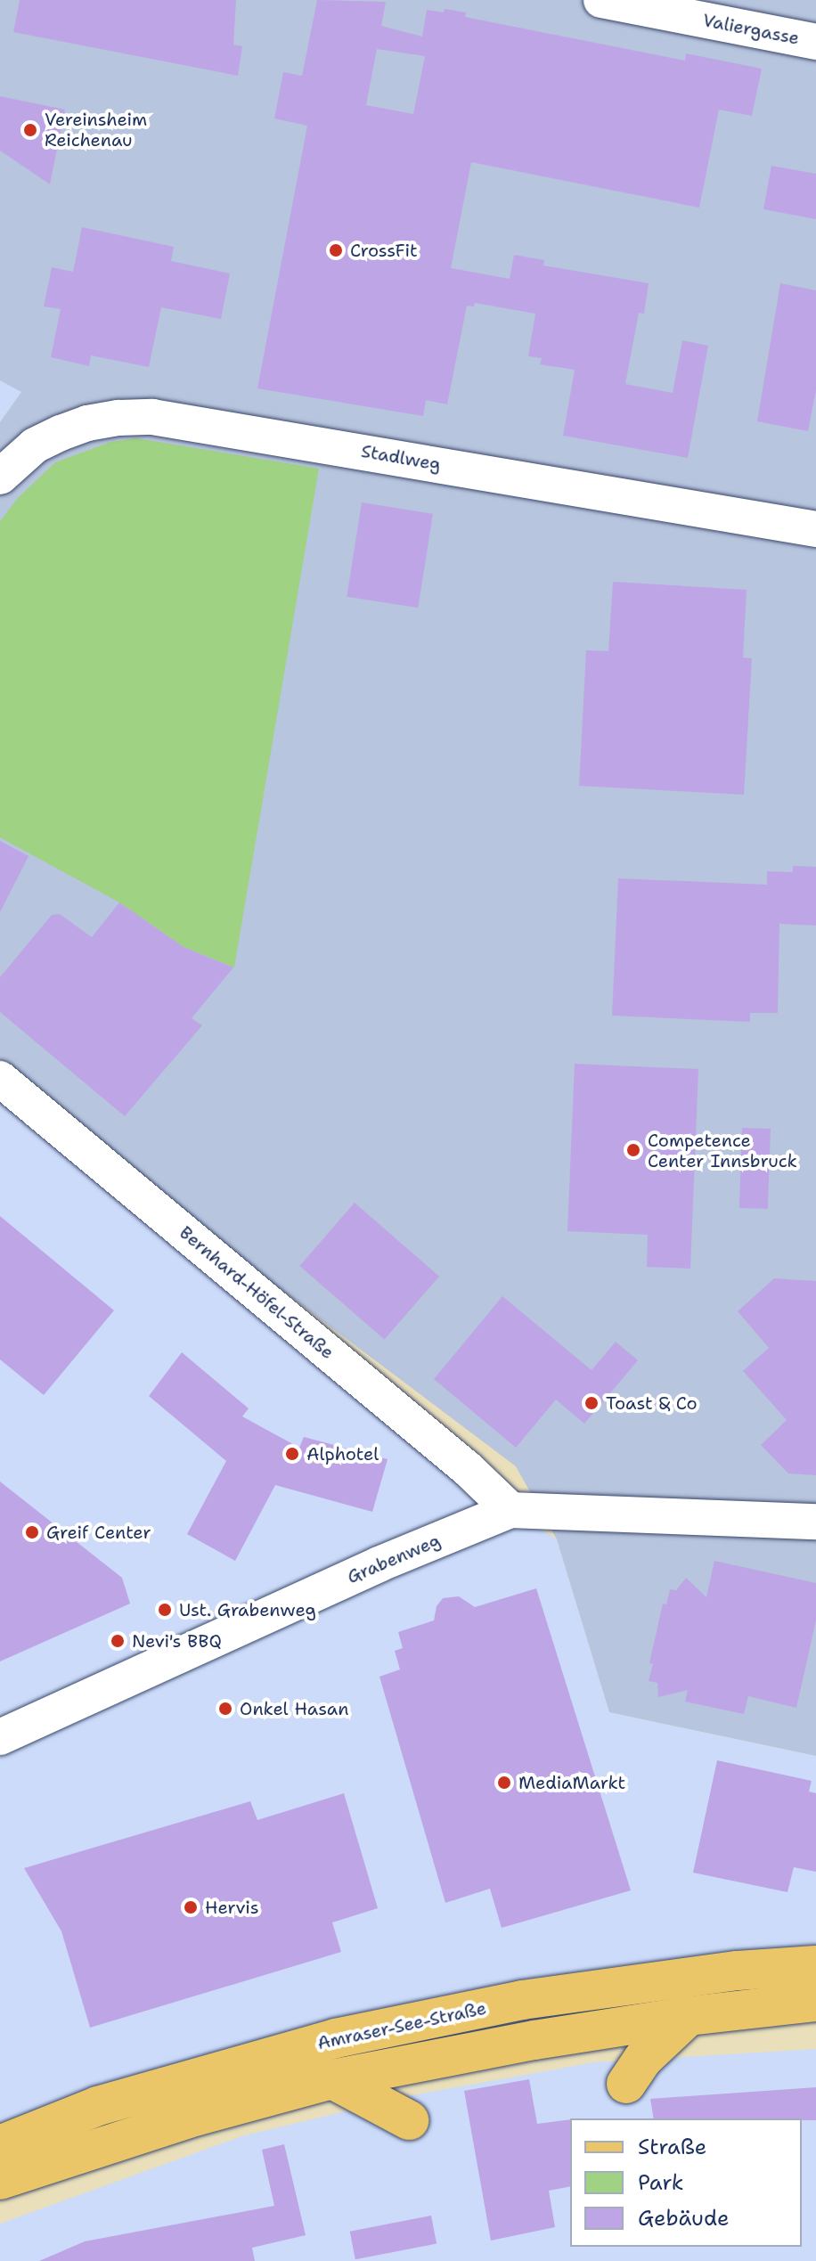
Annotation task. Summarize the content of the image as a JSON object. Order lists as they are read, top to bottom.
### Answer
{
  "streets": {
    "main road": ["Amraser-See-Straße"],
    "street": [
      "Valiergasse",
      "Stadlweg",
      "Bernhard-Höfel-Straße",
      "Grabenweg"
    ]
  },
  "crossings": [
    ["Bernhard-Höfel-Straße", "Grabenweg"]
  ],
  "places": [
    "Vereinsheim Reichenau",
    "CrossFit",
    "Competence Center Innsbruck",
    "Toast & Co",
    "Alphotel",
    "Greif Center",
    "Ust. Grabenweg",
    "Nevi's BBQ",
    "Onkel Hasan",
    "MediaMarkt",
    "Hervis"
  ],
  "legend": ["Straße", "Park", "Gebäude"]
}
